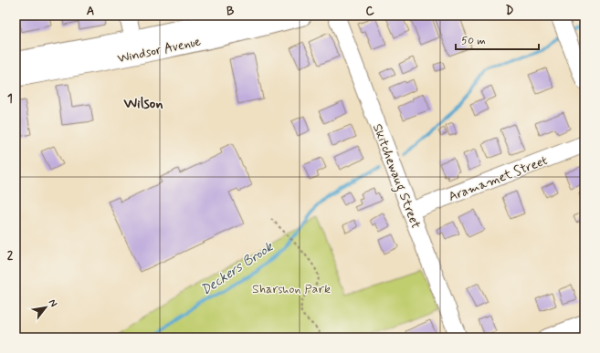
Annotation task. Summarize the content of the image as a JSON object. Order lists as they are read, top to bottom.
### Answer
{
  "streets": {
    "main road": ["Windsor Avenue"],
    "street": ["Skitchewaug Street", "Aramamet Street"]
  },
  "crossings": [
    ["Skitchewaug Street", "Aramamet Street"]
  ],
  "districts": ["Wilson"],
  "water": ["Deckers Brook"],
  "parks": ["Sharshon Park"],
  "scale_bar": "50 m",
  "north": "top right",
  "grid": {
    "columns": [
      "A",
      "B",
      "C",
      "D"
    ],
    "rows": ["1", "2"]
  }
}
